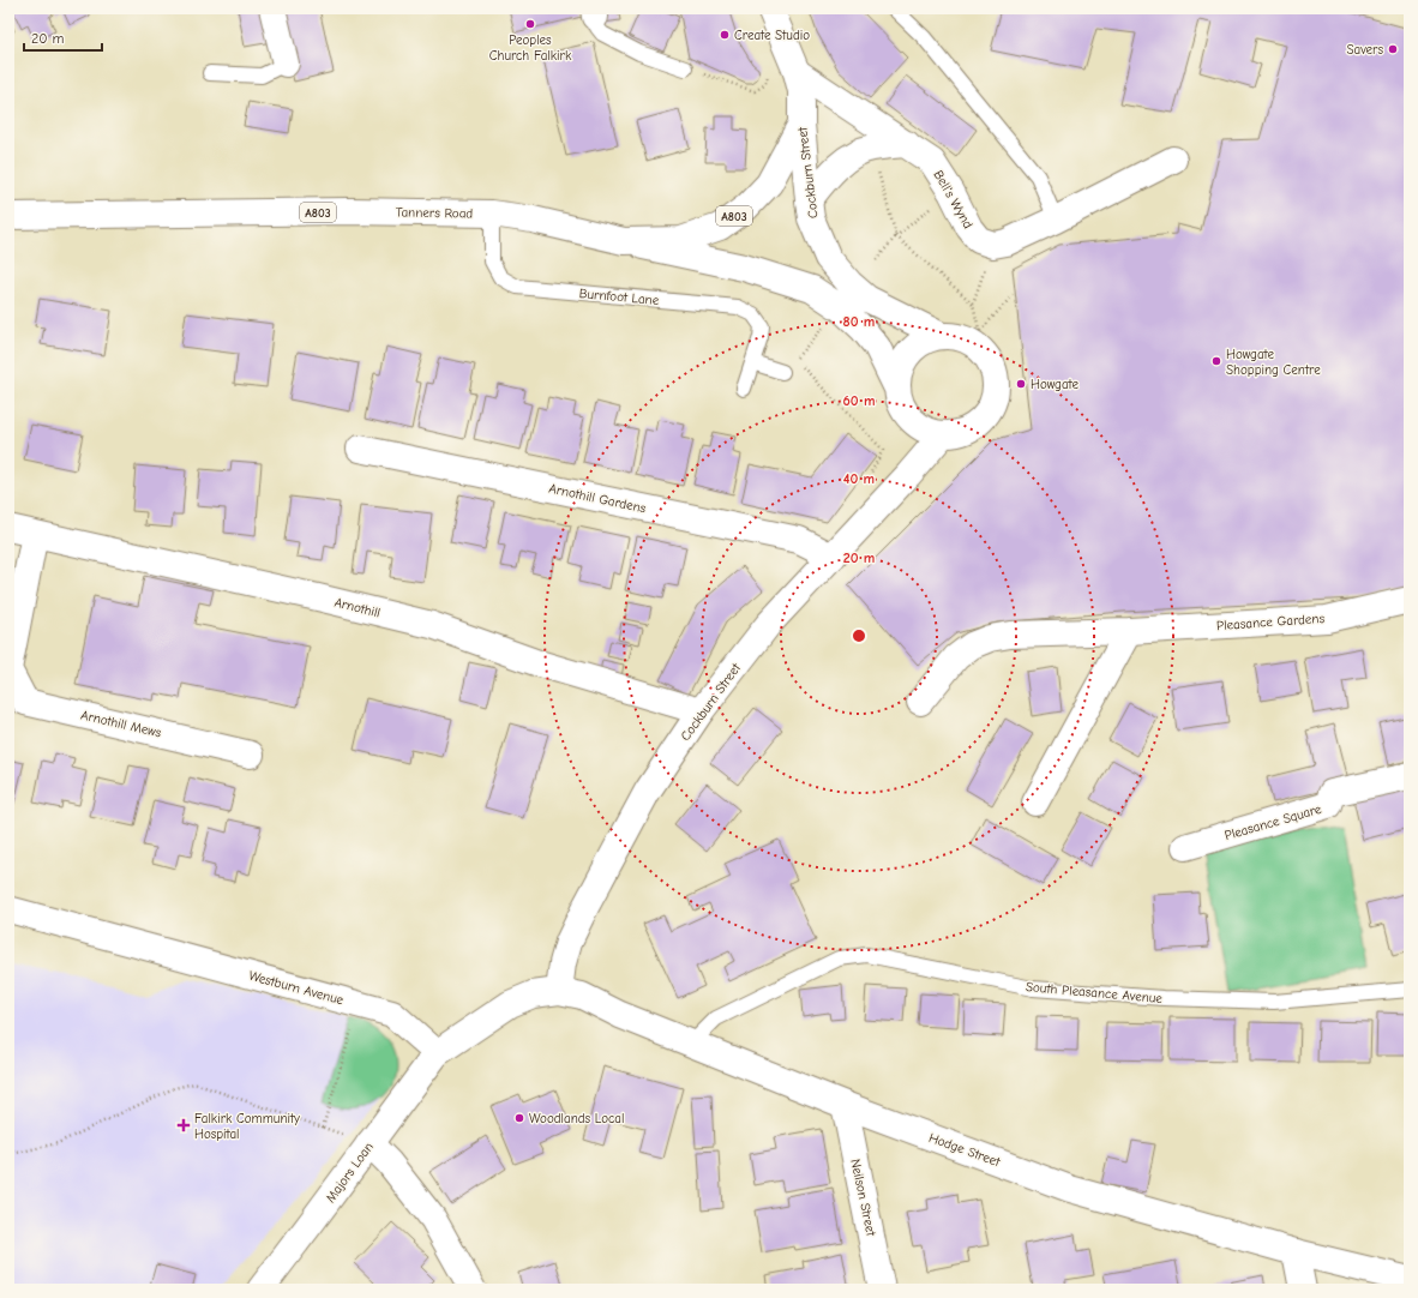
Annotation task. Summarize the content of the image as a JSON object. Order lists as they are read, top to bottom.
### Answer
{
  "streets": {
    "main road": [
      "Cockburn Street",
      "Bell's Wynd",
      "A803",
      "Tanners Road",
      "Arnothill Gardens",
      "Arnothill",
      "Pleasance Gardens",
      "Arnothill Mews",
      "Pleasance Square",
      "Westburn Avenue",
      "Hodge Street",
      "Majors Loan",
      "Neilson Street"
    ],
    "lane": ["Burnfoot Lane", "South Pleasance Avenue"]
  },
  "crossings": [
    ["Cockburn Street", "Bell's Wynd"],
    ["Cockburn Street", "Tanners Road"],
    ["Cockburn Street", "Arnothill Gardens"],
    ["Cockburn Street", "Arnothill"],
    ["Cockburn Street", "Hodge Street"],
    ["Tanners Road", "Burnfoot Lane"],
    ["Arnothill", "Arnothill Mews"],
    ["Westburn Avenue", "Majors Loan"],
    ["South Pleasance Avenue", "Hodge Street"],
    ["Hodge Street", "Neilson Street"]
  ],
  "places": {
    "other": [
      "Peoples Church Falkirk",
      "Create Studio",
      "Savers",
      "Howgate Shopping Centre",
      "Howgate",
      "Woodlands Local"
    ],
    "health": ["Falkirk Community Hospital"]
  },
  "scale_bar": "20 m",
  "rings": [
    "80 m",
    "60 m",
    "40 m",
    "20 m"
  ]
}
